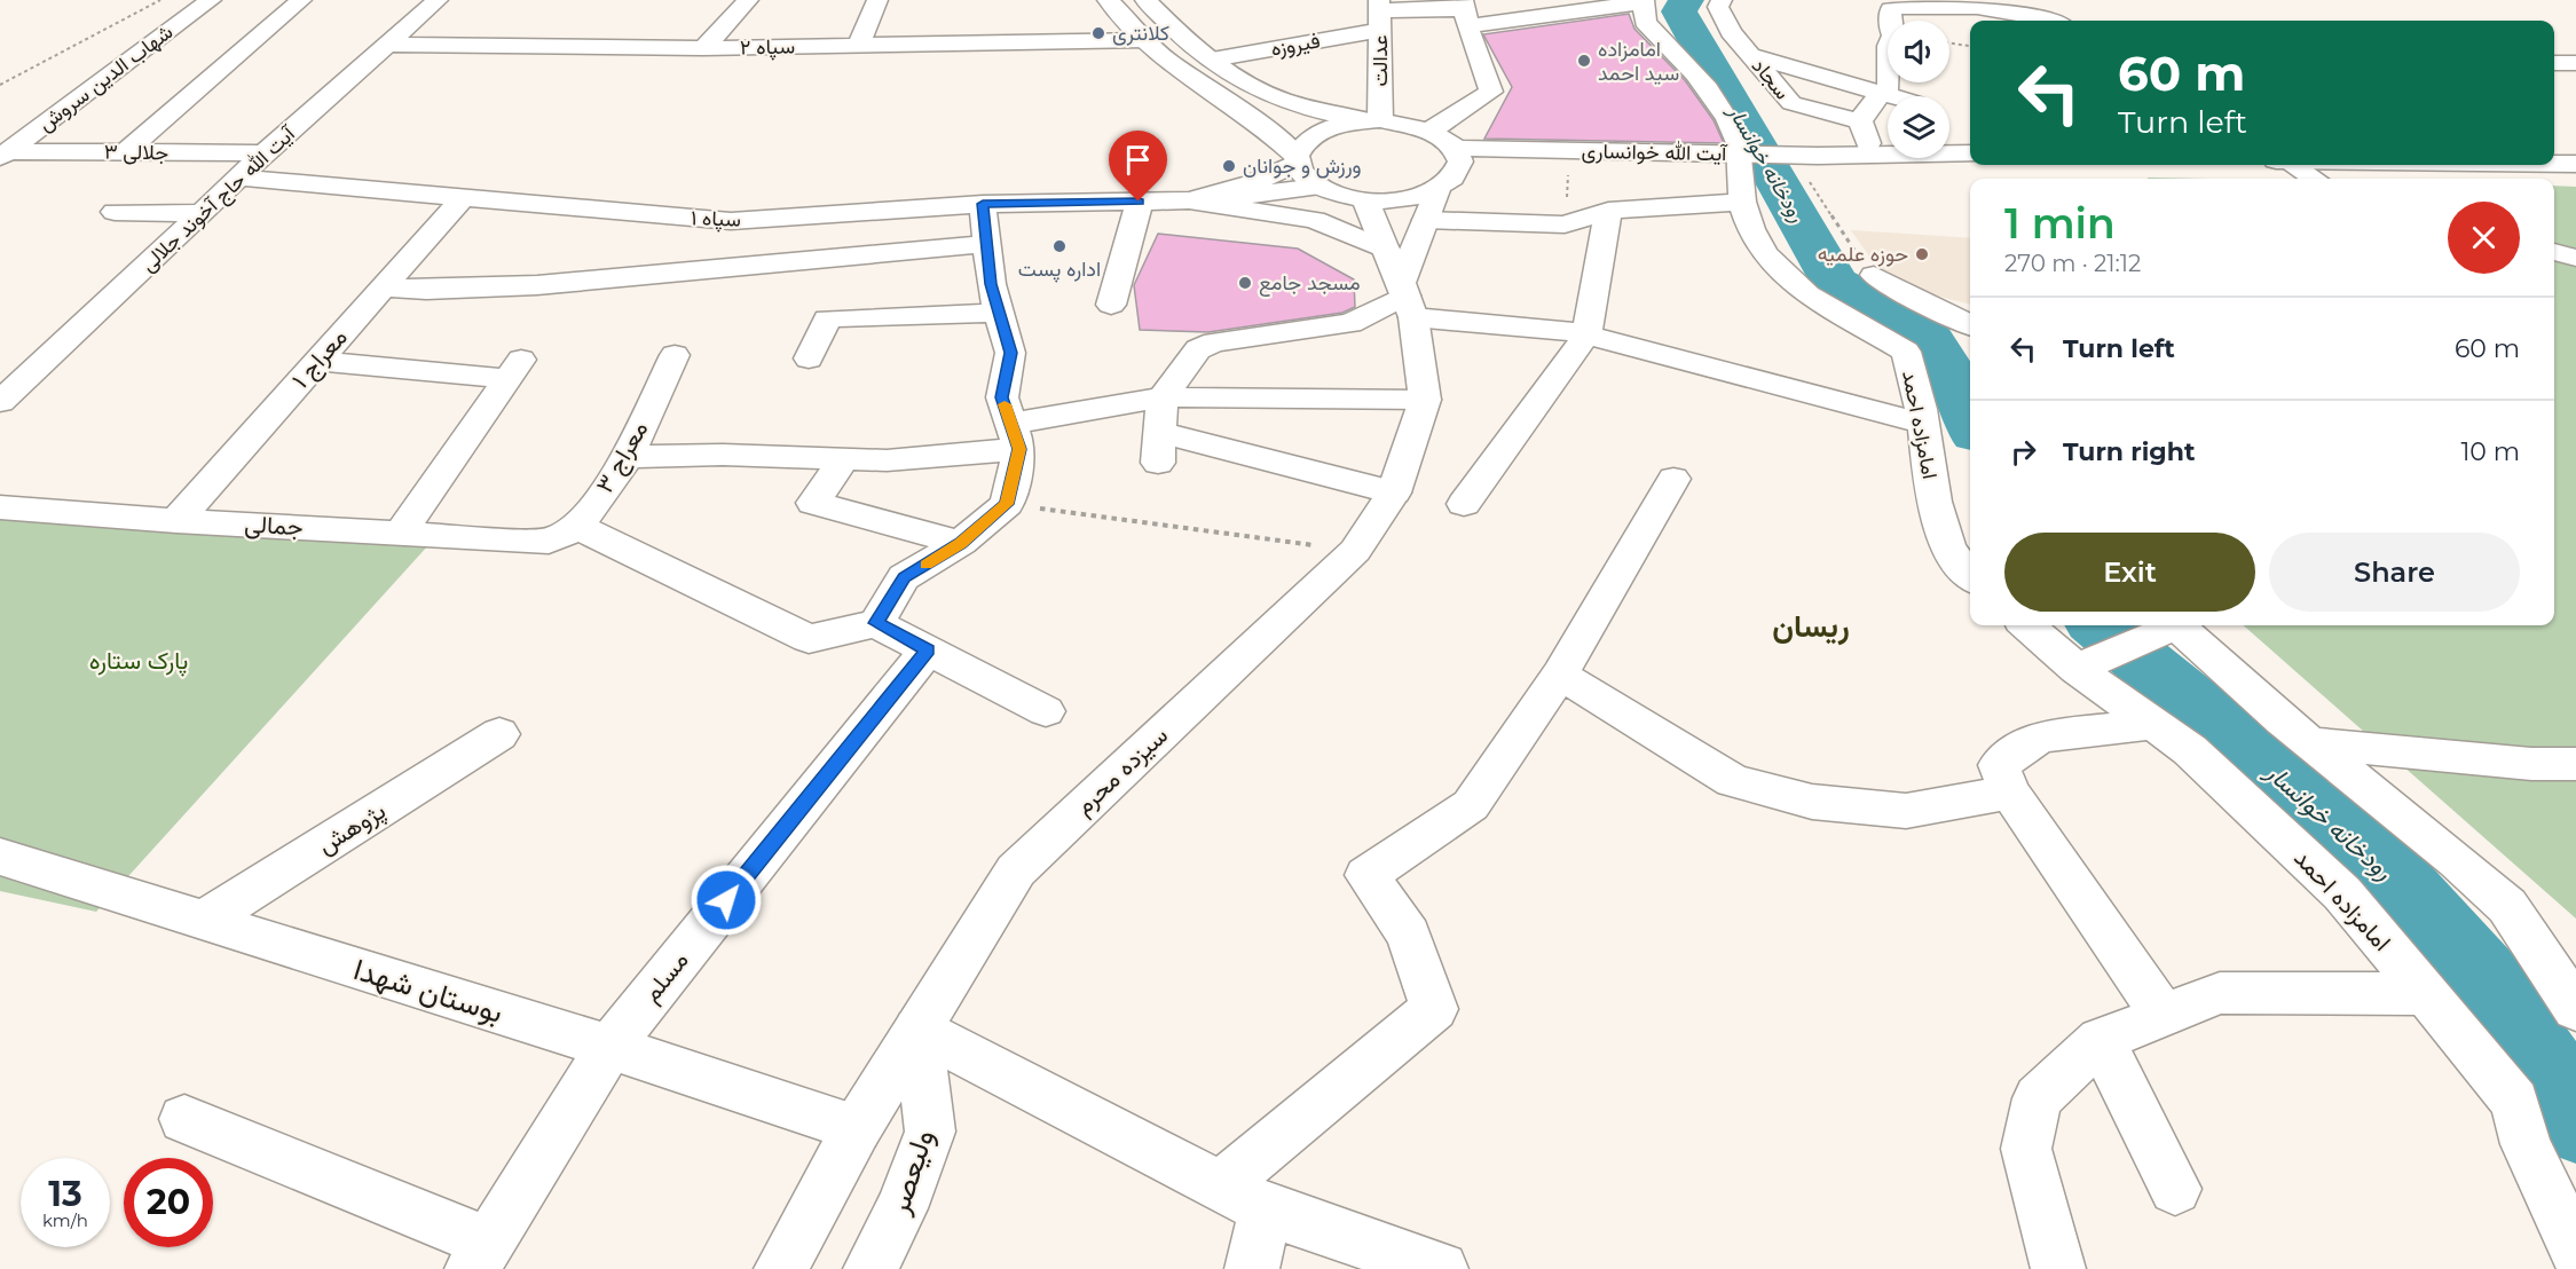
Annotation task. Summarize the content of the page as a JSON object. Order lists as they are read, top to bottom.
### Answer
{
  "streets": {
    "main road": [
      "فیروزه",
      "سپاه ۲",
      "عدالت",
      "شهاب الدین سروش",
      "سجاد",
      "جلالی ۳",
      "آیت الله خوانساری",
      "آیت الله حاج آخوند جلالی",
      "سپاه ۱",
      "معراج ۱",
      "امامزاده احمد",
      "معراج ۳",
      "جمالی",
      "سیزده محرم",
      "پژوهش",
      "مسلم",
      "بوستان شهدا",
      "ولیعصر"
    ]
  },
  "crossings": [
    ["فیروزه", "عدالت"],
    ["سپاه ۲", "آیت الله حاج آخوند جلالی"],
    ["شهاب الدین سروش", "جلالی ۳"],
    ["جلالی ۳", "آیت الله حاج آخوند جلالی"],
    ["آیت الله خوانساری", "امامزاده احمد"],
    ["آیت الله حاج آخوند جلالی", "سپاه ۱"],
    ["سپاه ۱", "معراج ۱"],
    ["معراج ۱", "جمالی"],
    ["معراج ۳", "جمالی"],
    ["سیزده محرم", "بوستان شهدا"],
    ["سیزده محرم", "ولیعصر"],
    ["پژوهش", "بوستان شهدا"],
    ["مسلم", "بوستان شهدا"]
  ],
  "districts": ["ریسان"],
  "water": ["رودخانه خوانسار"],
  "parks": ["پارک ستاره"],
  "places": [
    "کلانتری",
    "امامزاده سید احمد",
    "ورزش و جوانان",
    "اداره پست",
    "حوزه علمیه",
    "مسجد جامع"
  ],
  "page": {
    "turn": ["60 m", "Turn left"],
    "heading": ["1 min", "270 m · 21:12"],
    "list": [
      {
        "name": "Turn left",
        "value": "60 m"
      },
      {
        "name": "Turn right",
        "value": "10 m"
      }
    ],
    "buttons": ["Exit", "Share"],
    "speed": "13 km/h",
    "limit": "20"
  }
}
